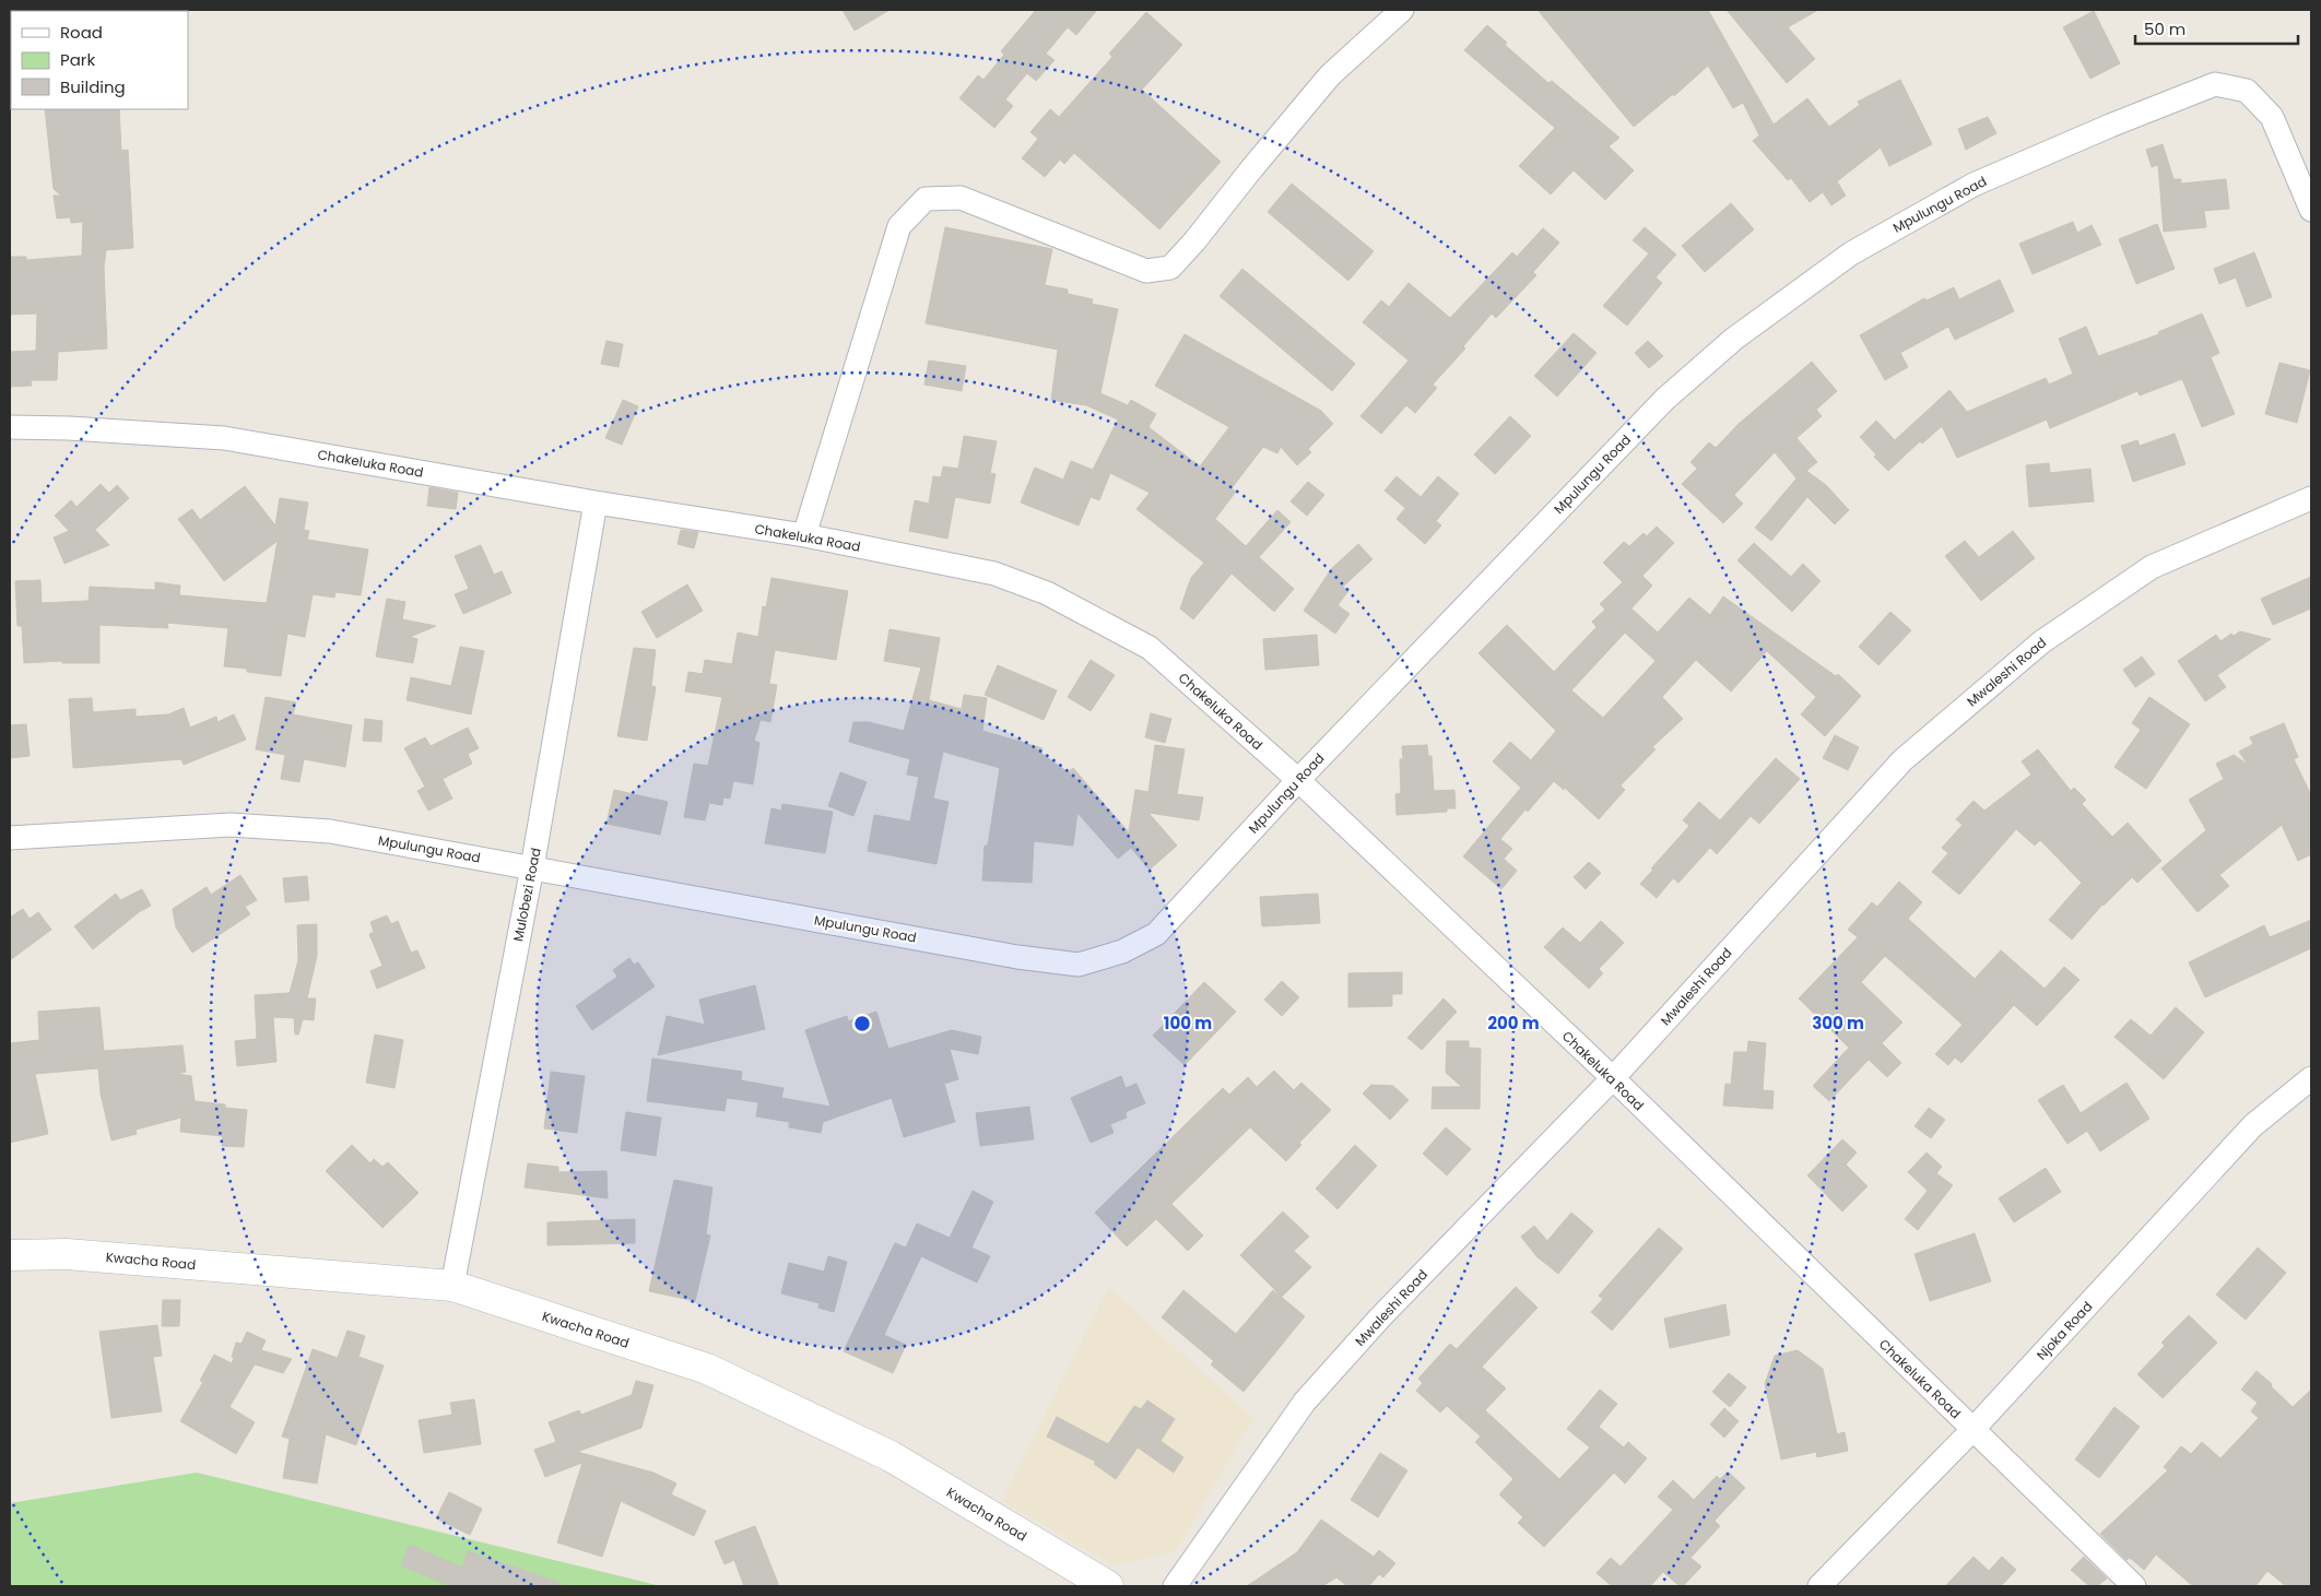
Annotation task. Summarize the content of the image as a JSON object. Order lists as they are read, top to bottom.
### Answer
{
  "streets": {
    "main road": ["Kwacha Road"],
    "street": [
      "Mpulungu Road",
      "Chakeluka Road",
      "Mwaleshi Road",
      "Mulobezi Road",
      "Njoka Road"
    ]
  },
  "crossings": [
    ["Mpulungu Road", "Chakeluka Road"],
    ["Mpulungu Road", "Mulobezi Road"],
    ["Chakeluka Road", "Mwaleshi Road"],
    ["Chakeluka Road", "Mulobezi Road"],
    ["Chakeluka Road", "Njoka Road"],
    ["Mulobezi Road", "Kwacha Road"]
  ],
  "legend": ["Road", "Park", "Building"],
  "scale_bar": "50 m",
  "rings": ["100 m", "200 m", "300 m"]
}
